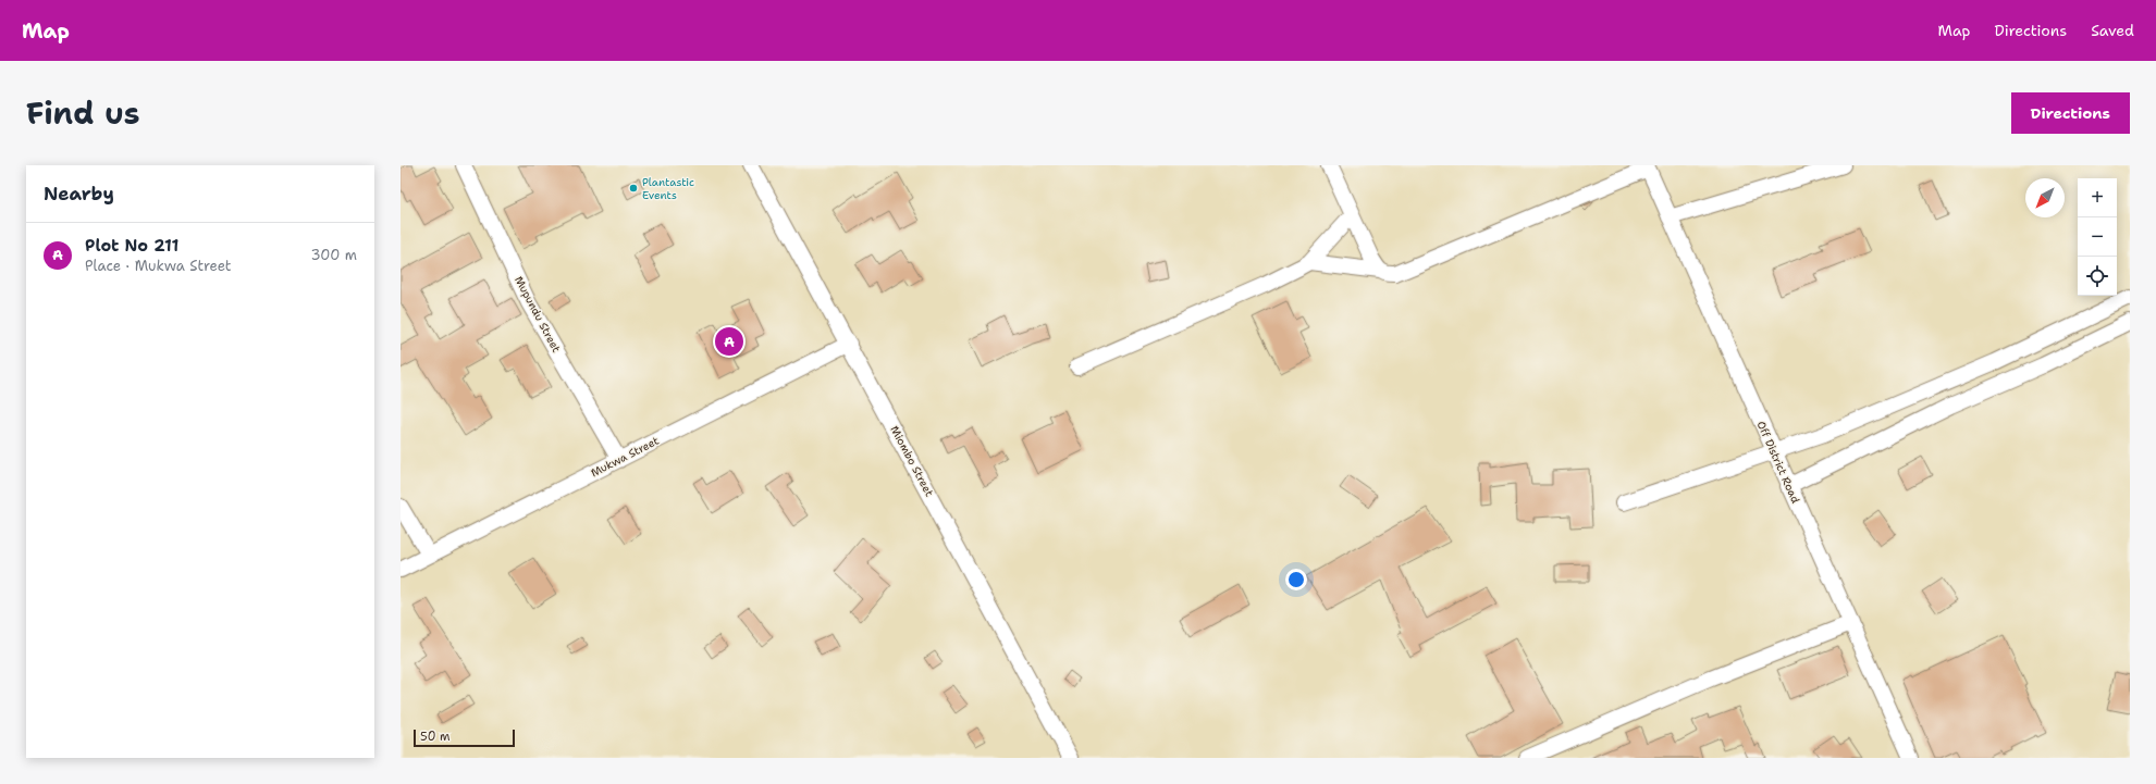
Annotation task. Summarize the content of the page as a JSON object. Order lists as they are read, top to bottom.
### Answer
{
  "streets": {
    "street": [
      "Mupundu Street",
      "Mukwa Street",
      "Miombo Street",
      "Off District Road"
    ]
  },
  "crossings": [
    ["Mupundu Street", "Mukwa Street"],
    ["Mukwa Street", "Miombo Street"]
  ],
  "places": ["Plantastic Events"],
  "scale_bar": "50 m",
  "north": "bottom left",
  "page": {
    "header": "Map",
    "nav": ["Map", "Directions", "Saved"],
    "title": "Find us",
    "buttons": "Directions",
    "heading": "Nearby",
    "map_buttons": ["+", "−"],
    "list": [
      {
        "mark": "A",
        "name": "Plot No 211",
        "note": "Place · Mukwa Street",
        "value": "300 m"
      }
    ],
    "pins": "A",
    "scale": "50 m"
  }
}
